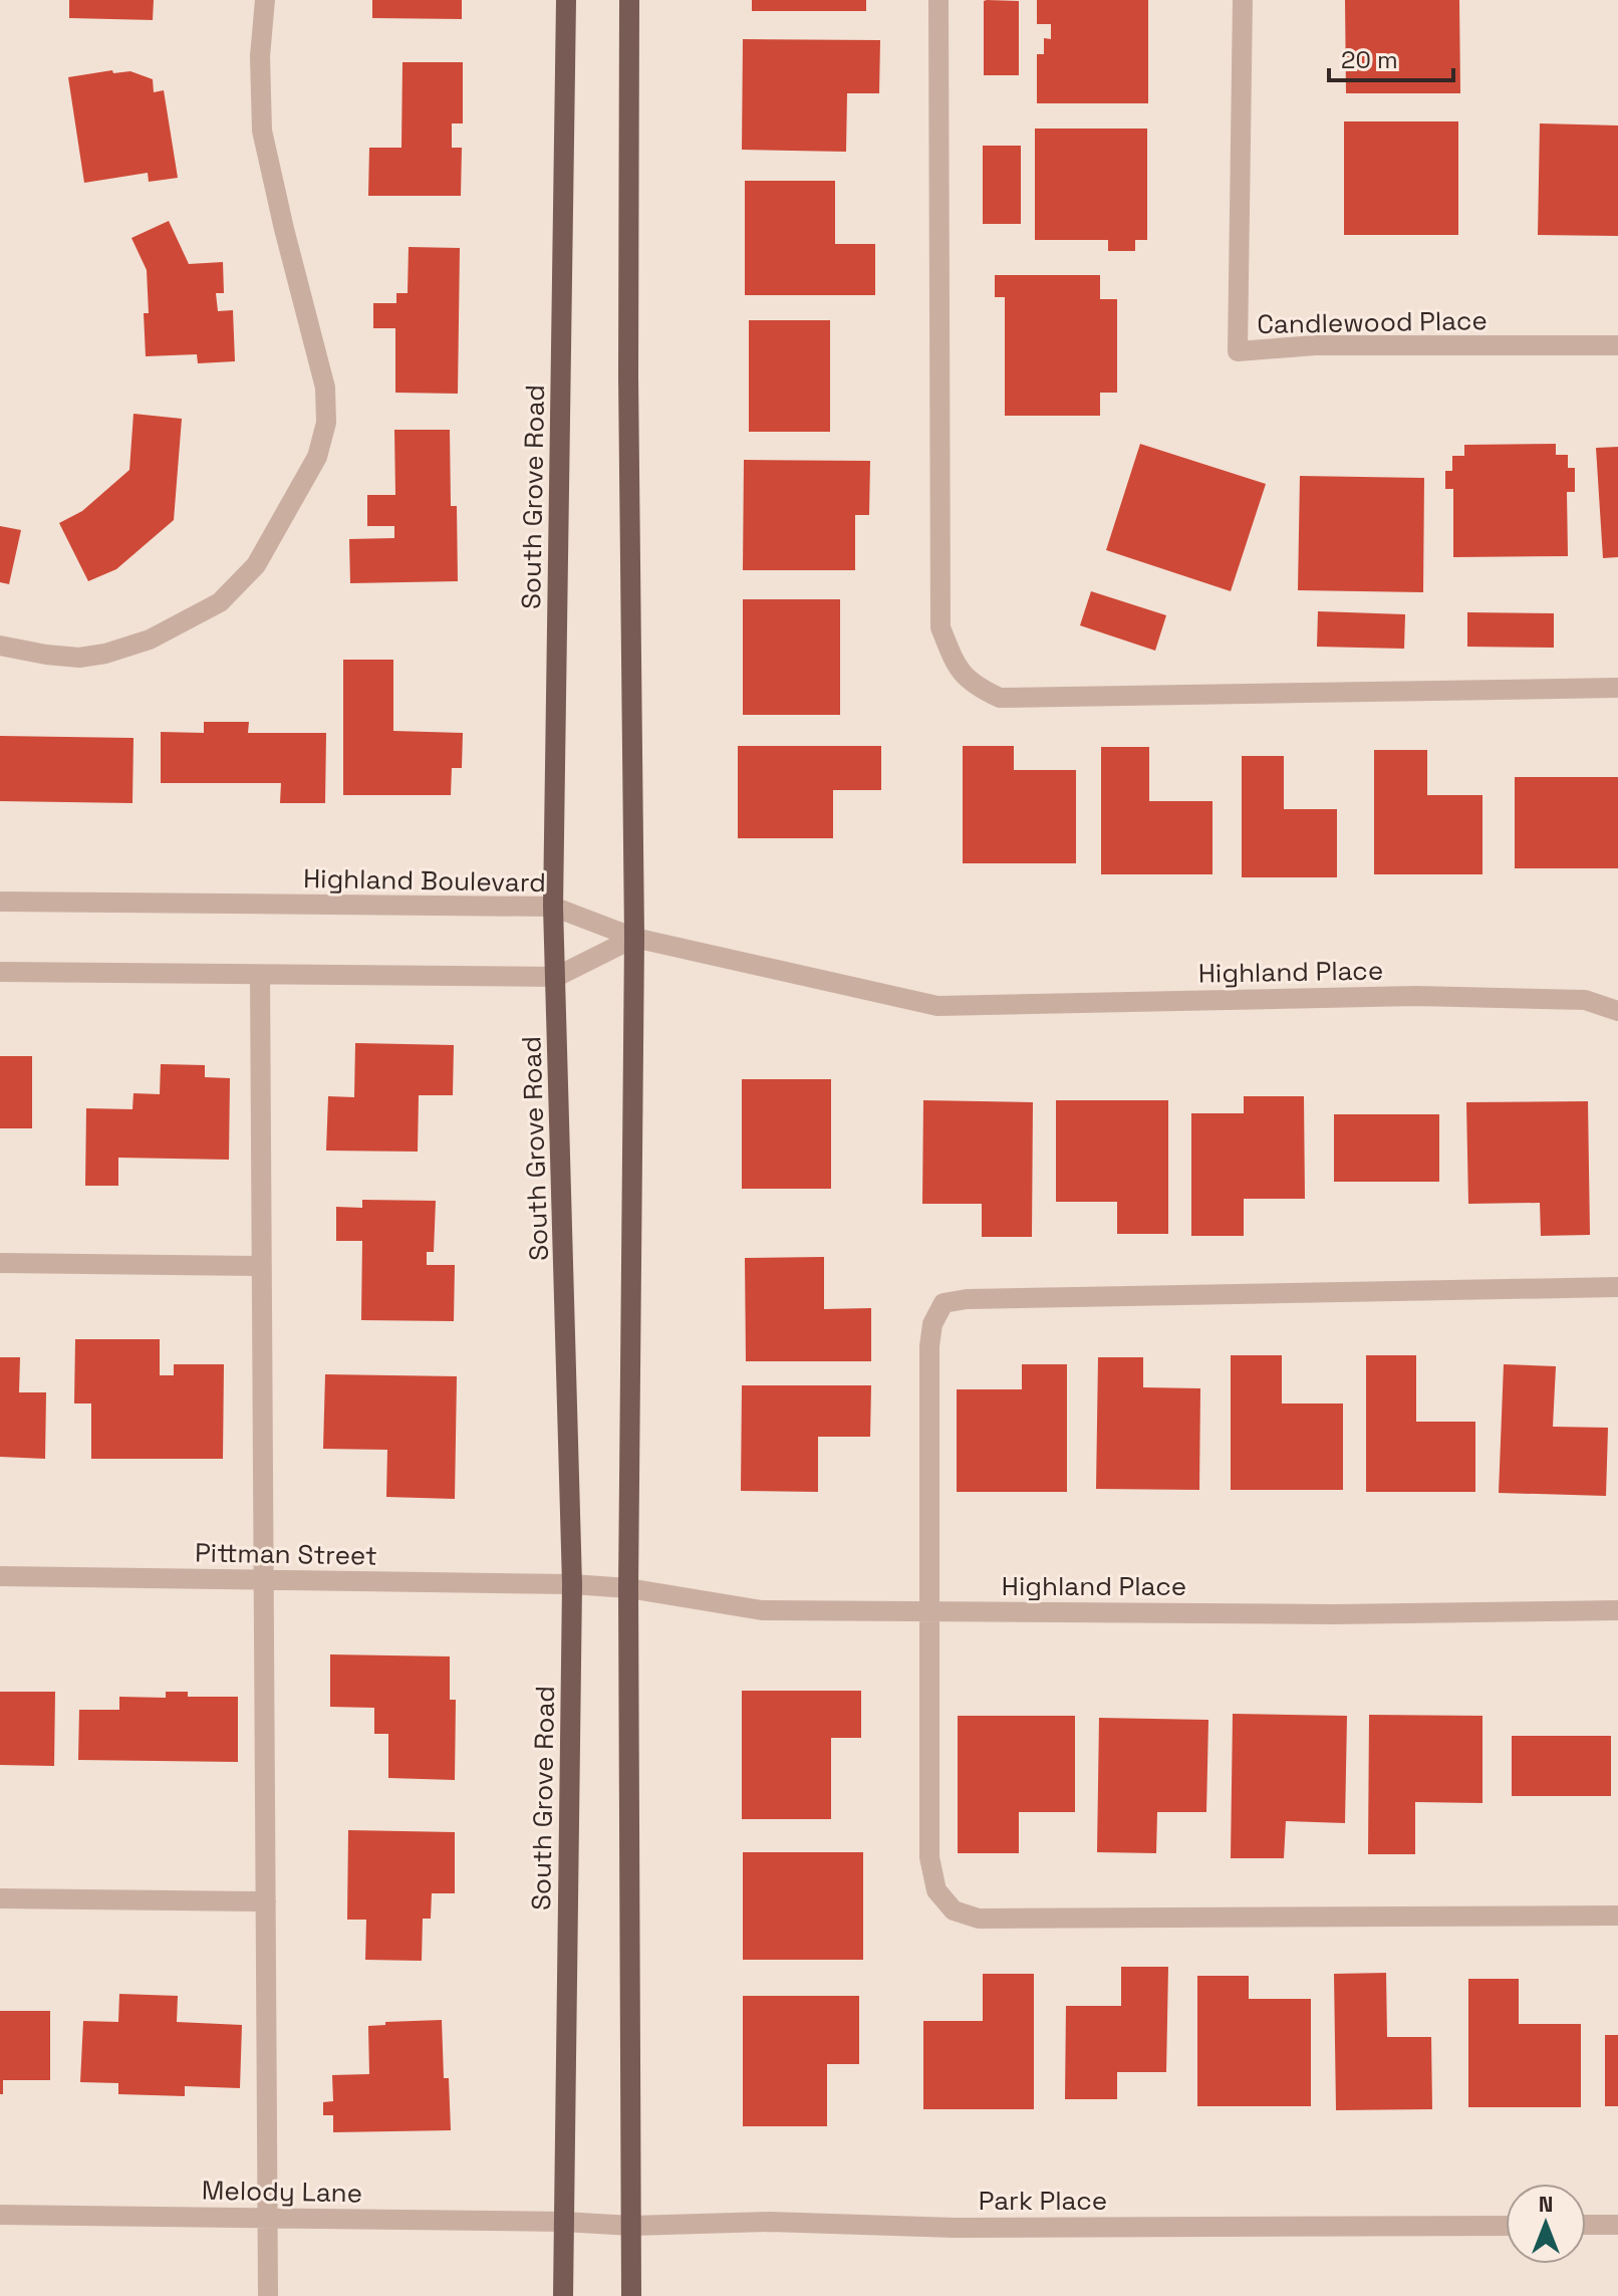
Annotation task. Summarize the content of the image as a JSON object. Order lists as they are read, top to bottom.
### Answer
{
  "streets": {
    "main road": ["South Grove Road"],
    "street": [
      "Candlewood Place",
      "Highland Boulevard",
      "Highland Place",
      "Pittman Street",
      "Melody Lane",
      "Park Place"
    ]
  },
  "crossings": [
    ["South Grove Road", "Highland Boulevard"],
    ["South Grove Road", "Highland Place"],
    ["South Grove Road", "Pittman Street"],
    ["South Grove Road", "Melody Lane"],
    ["South Grove Road", "Park Place"],
    ["Highland Boulevard", "Highland Place"],
    ["Highland Place", "Pittman Street"],
    ["Melody Lane", "Park Place"]
  ],
  "scale_bar": "20 m",
  "north": "top"
}
